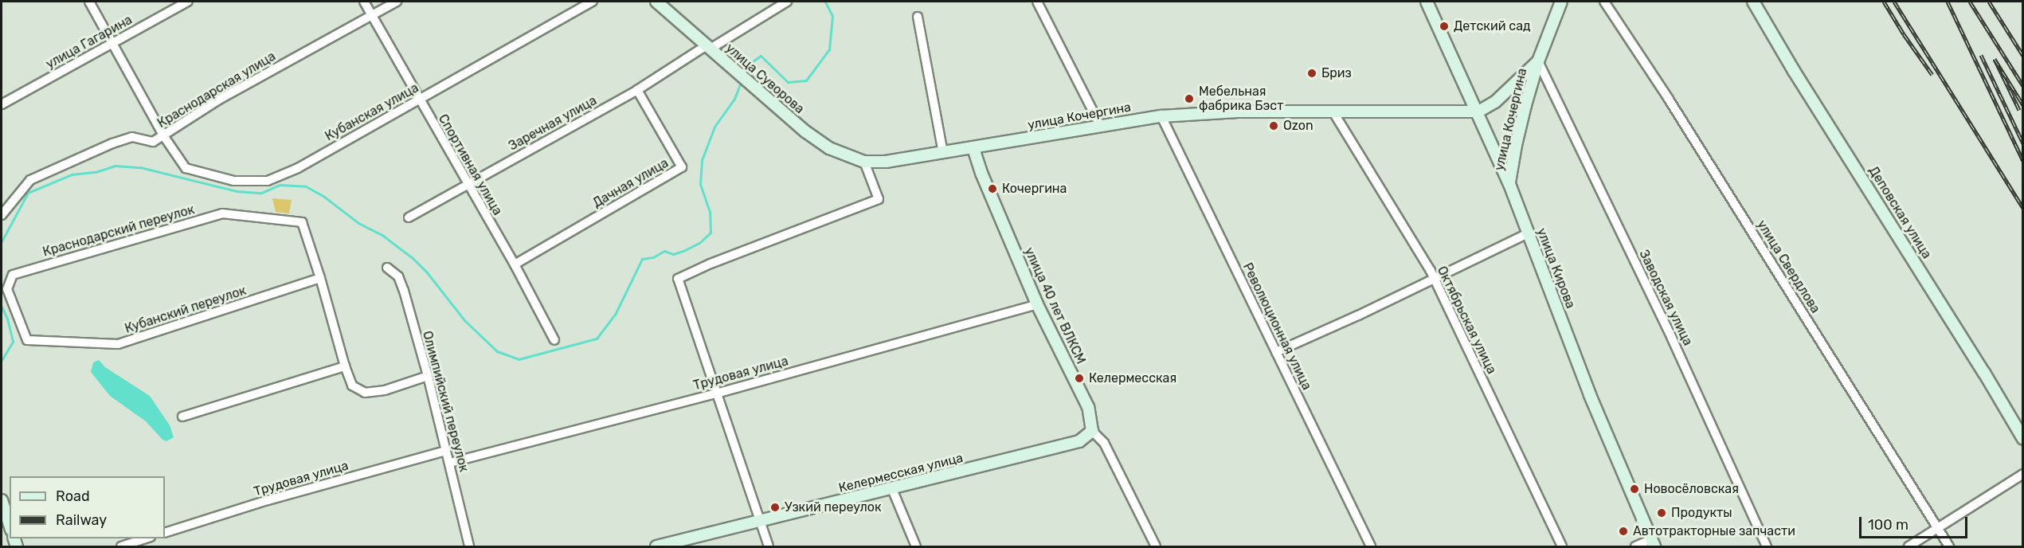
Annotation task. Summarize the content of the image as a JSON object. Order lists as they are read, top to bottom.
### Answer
{
  "streets": {
    "street": [
      "улица Гагарина",
      "улица Суворова",
      "Краснодарская улица",
      "Кубанская улица",
      "улица Кочергина",
      "Заречная улица",
      "Спортивная улица",
      "Дачная улица",
      "Деповская улица",
      "Краснодарский переулок",
      "улица Свердлова",
      "улица Кирова",
      "Заводская улица",
      "улица 40 лет ВЛКСМ",
      "Кубанский переулок",
      "Октябрьская улица",
      "Революционная улица",
      "Трудовая улица",
      "Олимпийский переулок",
      "Келермесская улица"
    ]
  },
  "crossings": [
    ["улица Гагарина", "Кубанская улица"],
    ["улица Суворова", "улица Кочергина"],
    ["улица Суворова", "Заречная улица"],
    ["Краснодарская улица", "Кубанская улица"],
    ["Краснодарская улица", "Спортивная улица"],
    ["Кубанская улица", "Спортивная улица"],
    ["улица Кочергина", "улица Кирова"],
    ["улица Кочергина", "Заводская улица"],
    ["улица Кочергина", "улица 40 лет ВЛКСМ"],
    ["улица Кочергина", "Октябрьская улица"],
    ["улица Кочергина", "Революционная улица"],
    ["Заречная улица", "Спортивная улица"],
    ["Заречная улица", "Дачная улица"],
    ["Спортивная улица", "Дачная улица"],
    ["Краснодарский переулок", "Кубанский переулок"],
    ["улица 40 лет ВЛКСМ", "Трудовая улица"],
    ["улица 40 лет ВЛКСМ", "Келермесская улица"],
    ["Трудовая улица", "Олимпийский переулок"]
  ],
  "places": [
    "Детский сад",
    "Бриз",
    "Мебельная фабрика Бэст",
    "Ozon",
    "Кочергина",
    "Келермесская",
    "Новосёловская",
    "Узкий переулок",
    "Продукты",
    "Автотракторные запчасти"
  ],
  "legend": ["Road", "Railway"],
  "scale_bar": "100 m"
}
